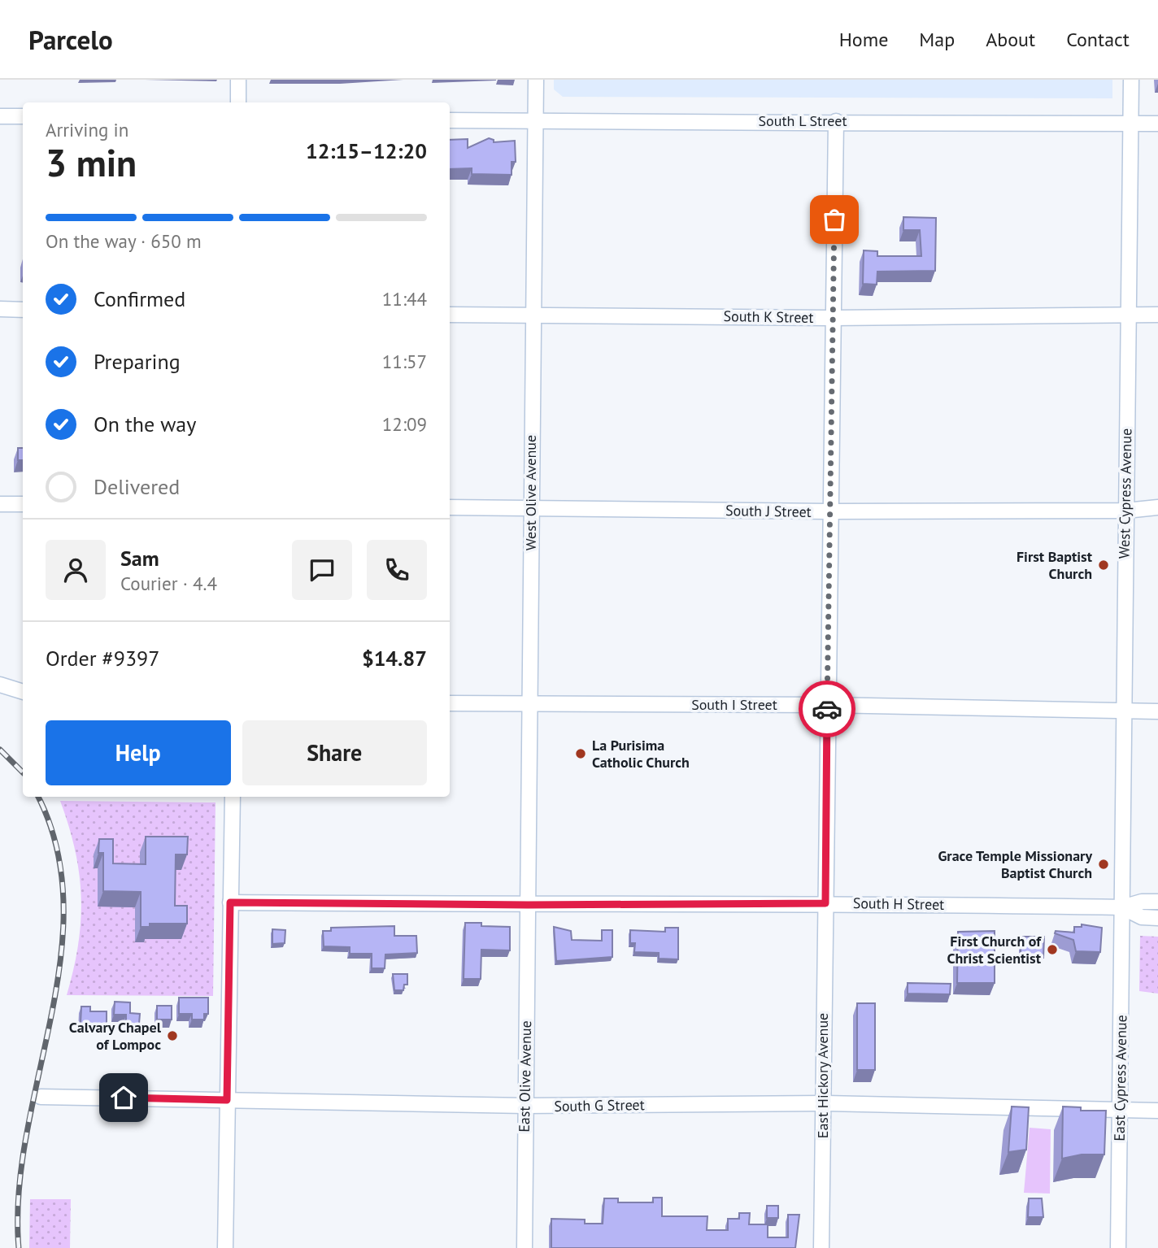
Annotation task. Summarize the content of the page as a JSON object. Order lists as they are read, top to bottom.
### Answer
{
  "streets": {
    "street": [
      "South L Street",
      "South K Street",
      "West Olive Avenue",
      "West Cypress Avenue",
      "South J Street",
      "South I Street",
      "South H Street",
      "East Hickory Avenue",
      "East Olive Avenue",
      "East Cypress Avenue",
      "South G Street"
    ]
  },
  "crossings": [
    ["South L Street", "West Olive Avenue"],
    ["South L Street", "West Cypress Avenue"],
    ["South L Street", "East Hickory Avenue"],
    ["South K Street", "West Olive Avenue"],
    ["South K Street", "West Cypress Avenue"],
    ["South K Street", "East Hickory Avenue"],
    ["West Olive Avenue", "South J Street"],
    ["West Olive Avenue", "South I Street"],
    ["West Olive Avenue", "South H Street"],
    ["West Olive Avenue", "East Olive Avenue"],
    ["West Cypress Avenue", "South J Street"],
    ["West Cypress Avenue", "South I Street"],
    ["West Cypress Avenue", "South H Street"],
    ["West Cypress Avenue", "East Cypress Avenue"],
    ["South J Street", "East Hickory Avenue"],
    ["South I Street", "East Hickory Avenue"],
    ["South H Street", "East Hickory Avenue"],
    ["South H Street", "East Olive Avenue"],
    ["South H Street", "East Cypress Avenue"],
    ["East Hickory Avenue", "South G Street"],
    ["East Olive Avenue", "South G Street"],
    ["East Cypress Avenue", "South G Street"]
  ],
  "places": [
    "First Baptist Church",
    "La Purisima Catholic Church",
    "Grace Temple Missionary Baptist Church",
    "First Church of Christ Scientist",
    "Calvary Chapel of Lompoc"
  ],
  "page": {
    "header": "Parcelo",
    "nav": [
      "Home",
      "Map",
      "About",
      "Contact"
    ],
    "heading": ["3 min", "Arriving in", "12:15–12:20"],
    "panel": [
      "Sam",
      "Courier · 4.4",
      "Order #9397",
      "$14.87"
    ],
    "bar": "On the way · 650 m",
    "list": [
      ["Confirmed", "11:44"],
      ["Preparing", "11:57"],
      ["On the way", "12:09"],
      "Delivered"
    ],
    "buttons": ["Help", "Share"]
  }
}
